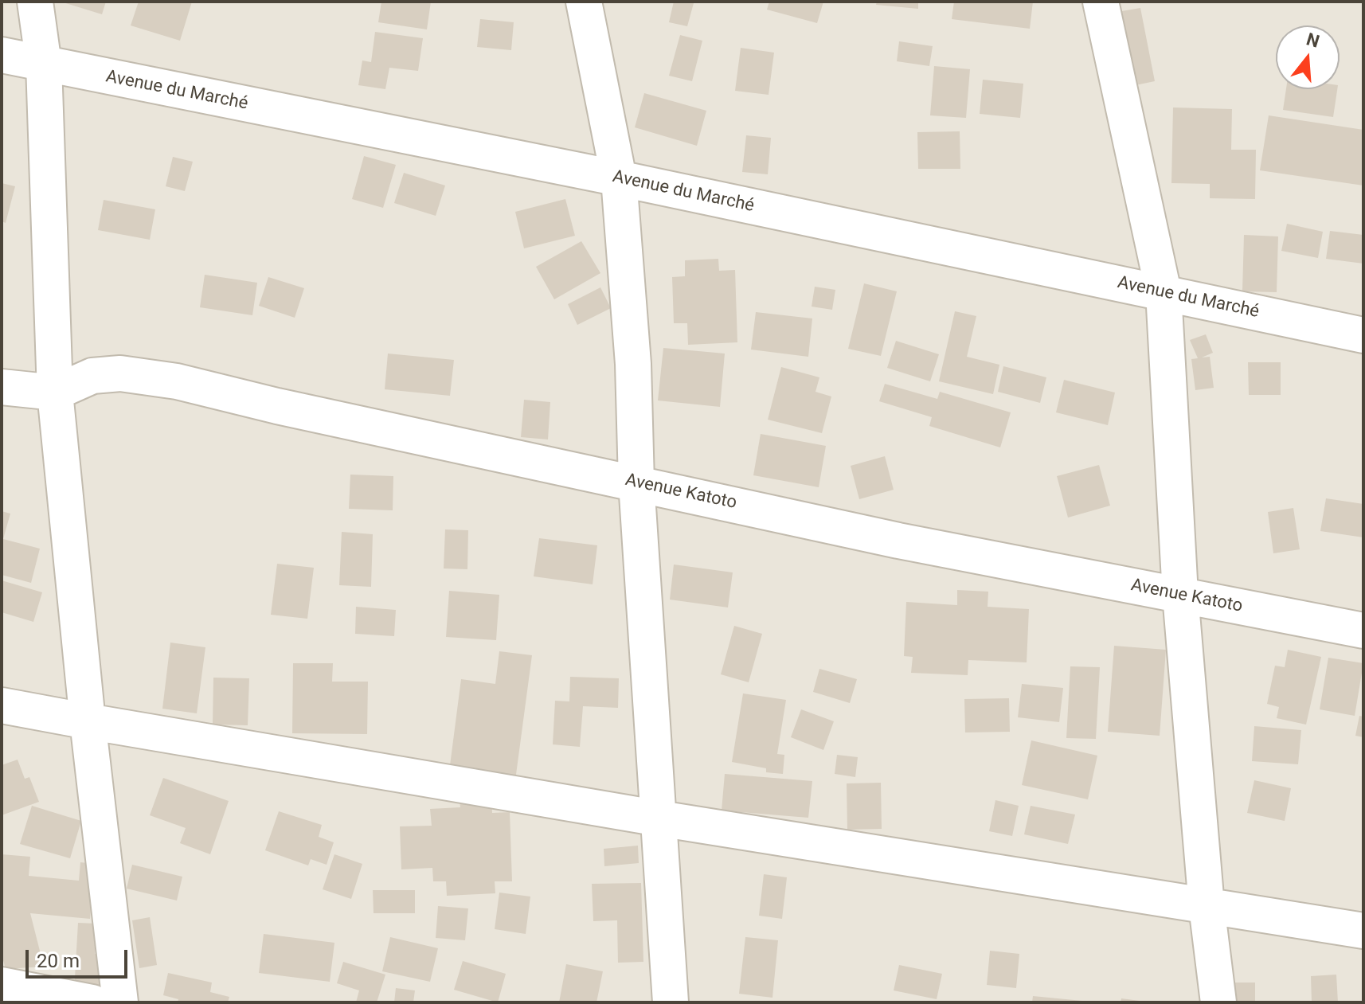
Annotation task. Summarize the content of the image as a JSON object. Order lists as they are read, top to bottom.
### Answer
{
  "streets": {
    "street": ["Avenue du Marché", "Avenue Katoto"]
  },
  "scale_bar": "20 m",
  "north": "top"
}
